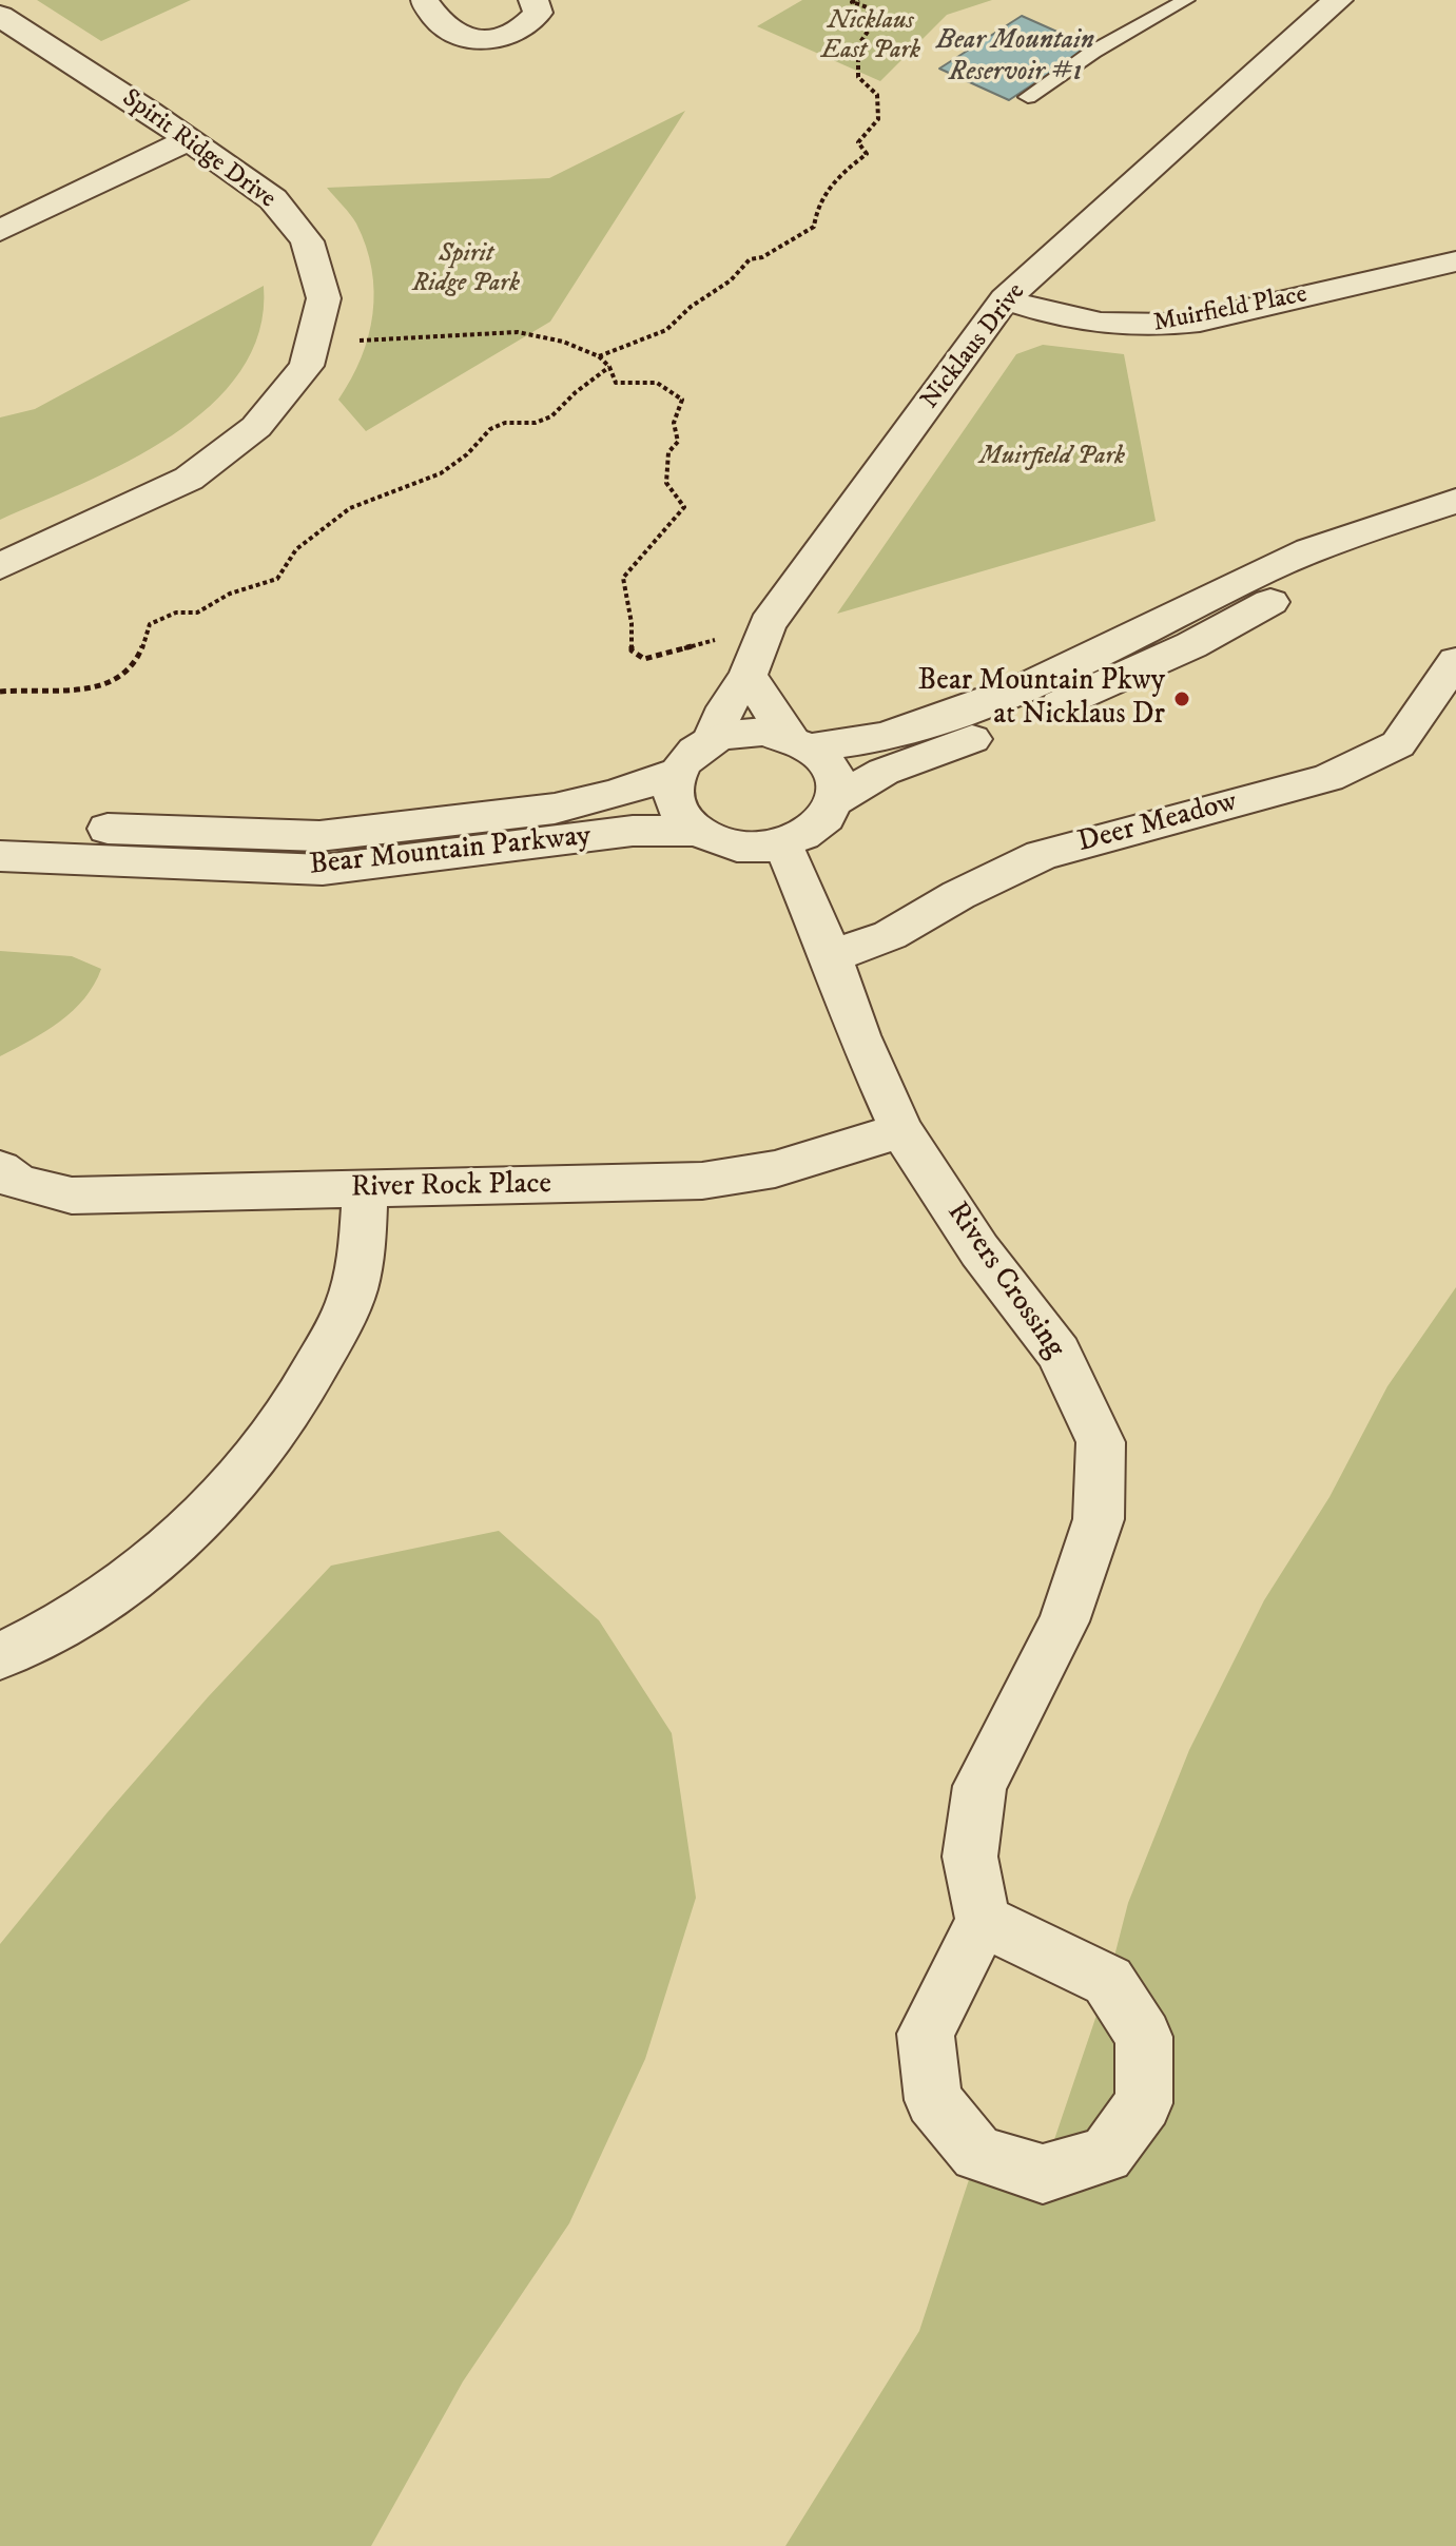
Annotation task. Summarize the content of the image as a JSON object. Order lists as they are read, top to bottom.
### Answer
{
  "streets": {
    "street": [
      "Spirit Ridge Drive",
      "Muirfield Place",
      "Nicklaus Drive",
      "Deer Meadow",
      "Bear Mountain Parkway",
      "River Rock Place",
      "Rivers Crossing"
    ]
  },
  "crossings": [
    ["Muirfield Place", "Nicklaus Drive"],
    ["Nicklaus Drive", "Bear Mountain Parkway"],
    ["Nicklaus Drive", "Rivers Crossing"],
    ["Deer Meadow", "Rivers Crossing"],
    ["Bear Mountain Parkway", "Rivers Crossing"],
    ["River Rock Place", "Rivers Crossing"]
  ],
  "water": ["Bear Mountain Reservoir #1"],
  "parks": ["Nicklaus East Park", "Spirit Ridge Park", "Muirfield Park"],
  "places": ["Bear Mountain Pkwy at Nicklaus Dr"]
}
